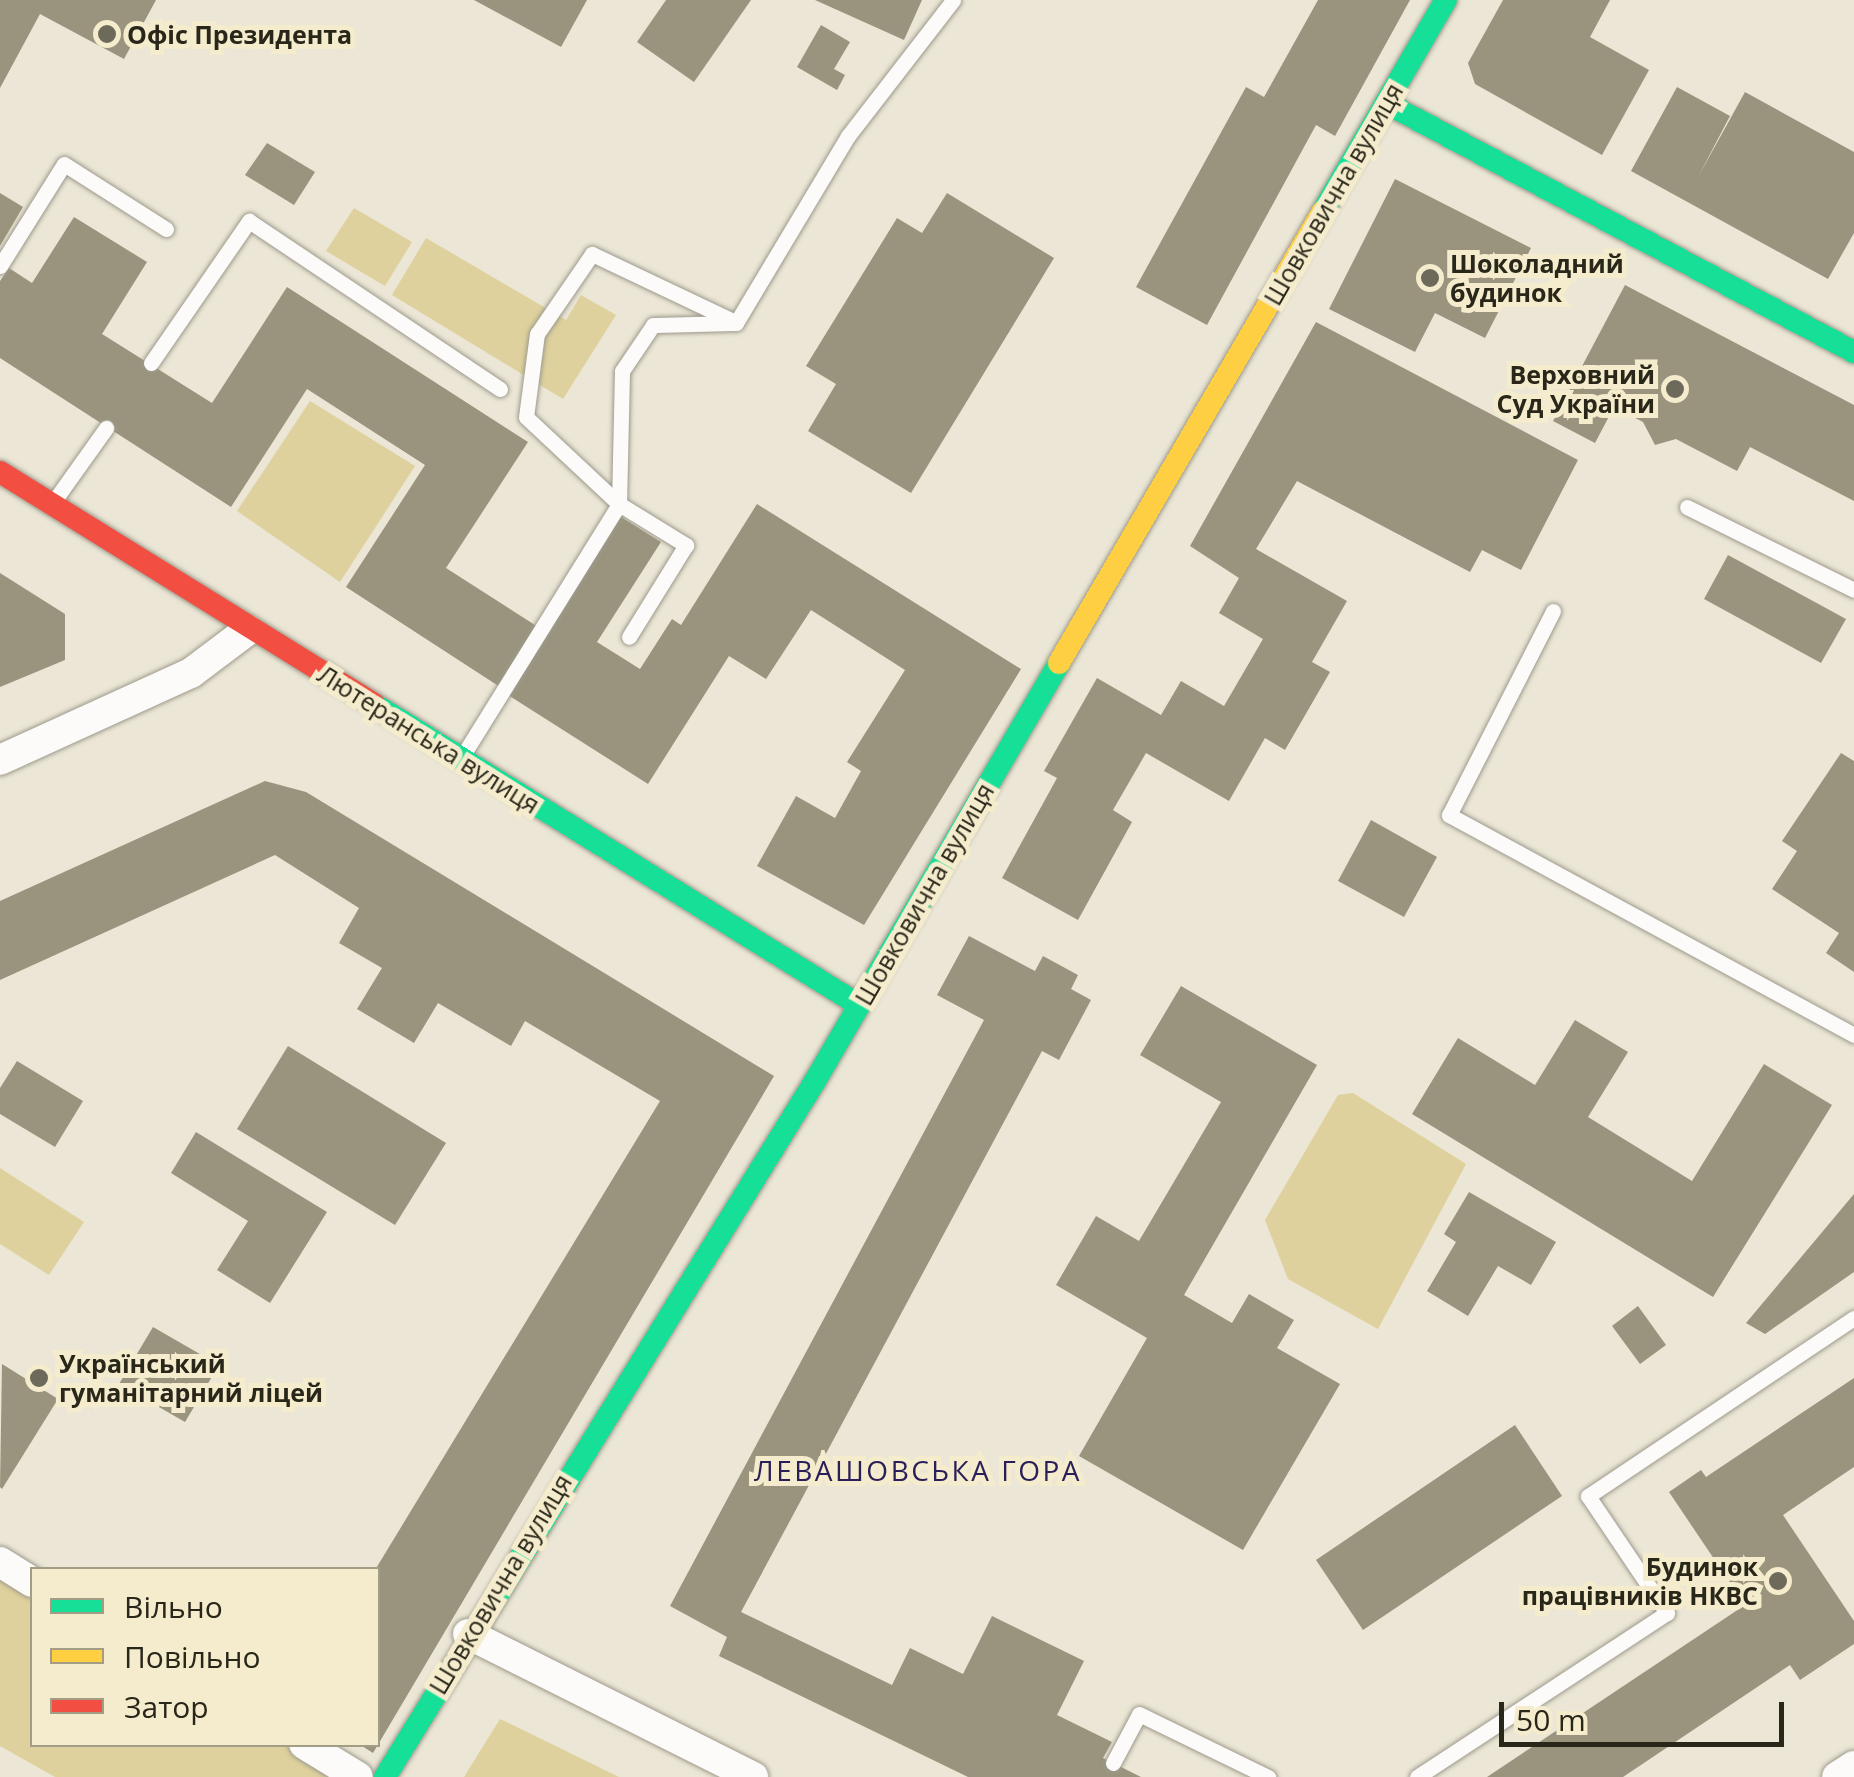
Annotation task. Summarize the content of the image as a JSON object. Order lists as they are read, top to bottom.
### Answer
{
  "streets": {
    "street": ["Шовковична вулиця", "Лютеранська вулиця"]
  },
  "crossings": [
    ["Шовковична вулиця", "Лютеранська вулиця"]
  ],
  "districts": ["ЛЕВАШОВСЬКА ГОРА"],
  "places": [
    "Офіс Президента",
    "Шоколадний будинок",
    "Верховний Суд України",
    "Український гуманітарний ліцей",
    "Будинок працівників НКВС"
  ],
  "legend": ["Вільно", "Повільно", "Затор"],
  "scale_bar": "50 m"
}
